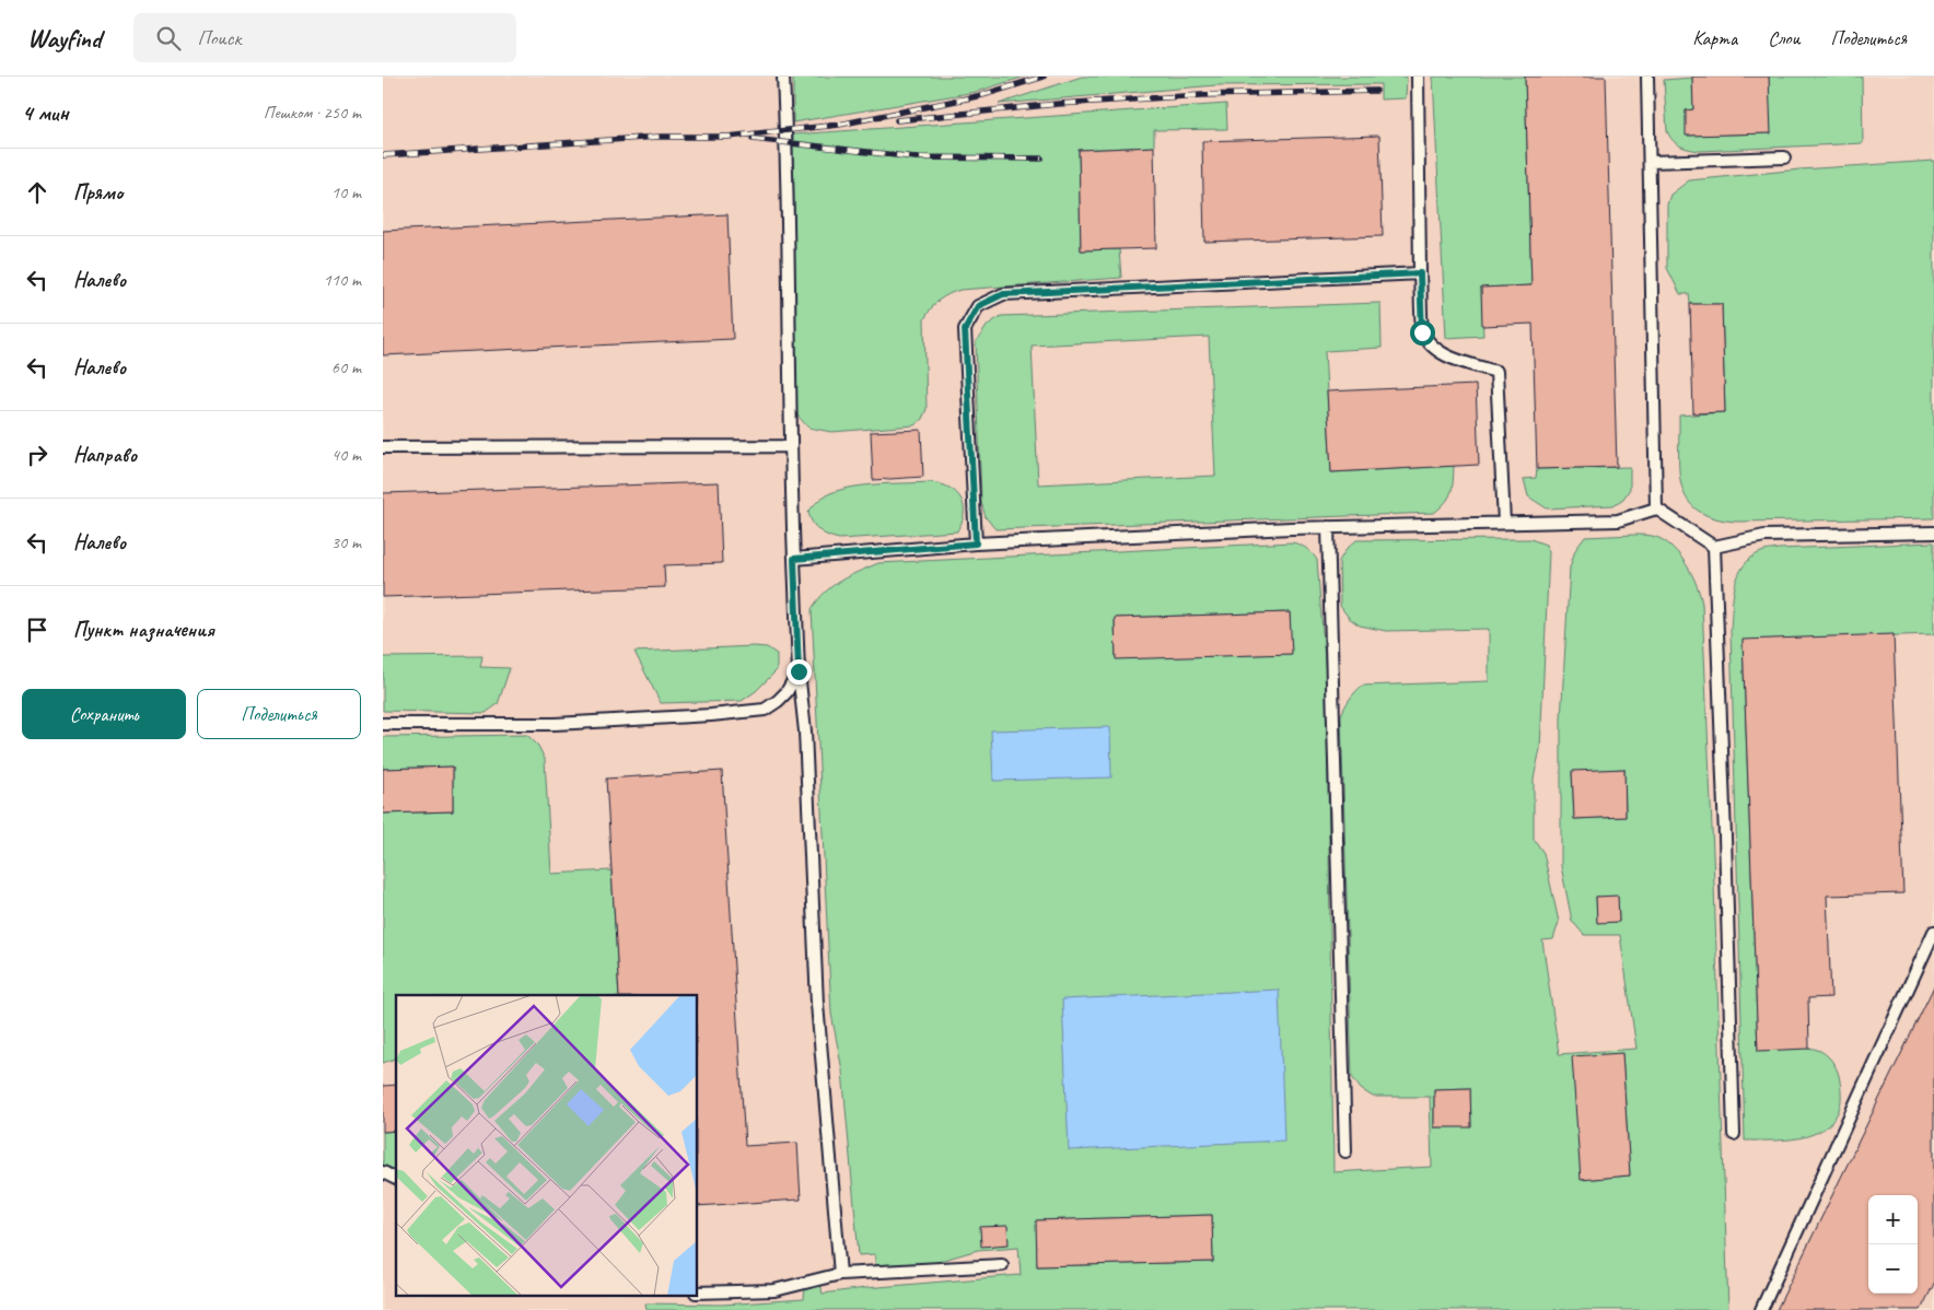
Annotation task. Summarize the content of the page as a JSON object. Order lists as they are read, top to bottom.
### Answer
{
  "page": {
    "header": "Wayfind",
    "search": "Поиск",
    "nav": ["Карта", "Слои", "Поделиться"],
    "heading": ["4 мин", "Пешком · 250 m"],
    "list": [
      ["Прямо", "10 m"],
      ["Налево", "110 m"],
      ["Налево", "60 m"],
      ["Направо", "40 m"],
      ["Налево", "30 m"],
      "Пункт назначения"
    ],
    "buttons": ["Сохранить", "Поделиться"],
    "map_buttons": ["+", "−"]
  }
}
